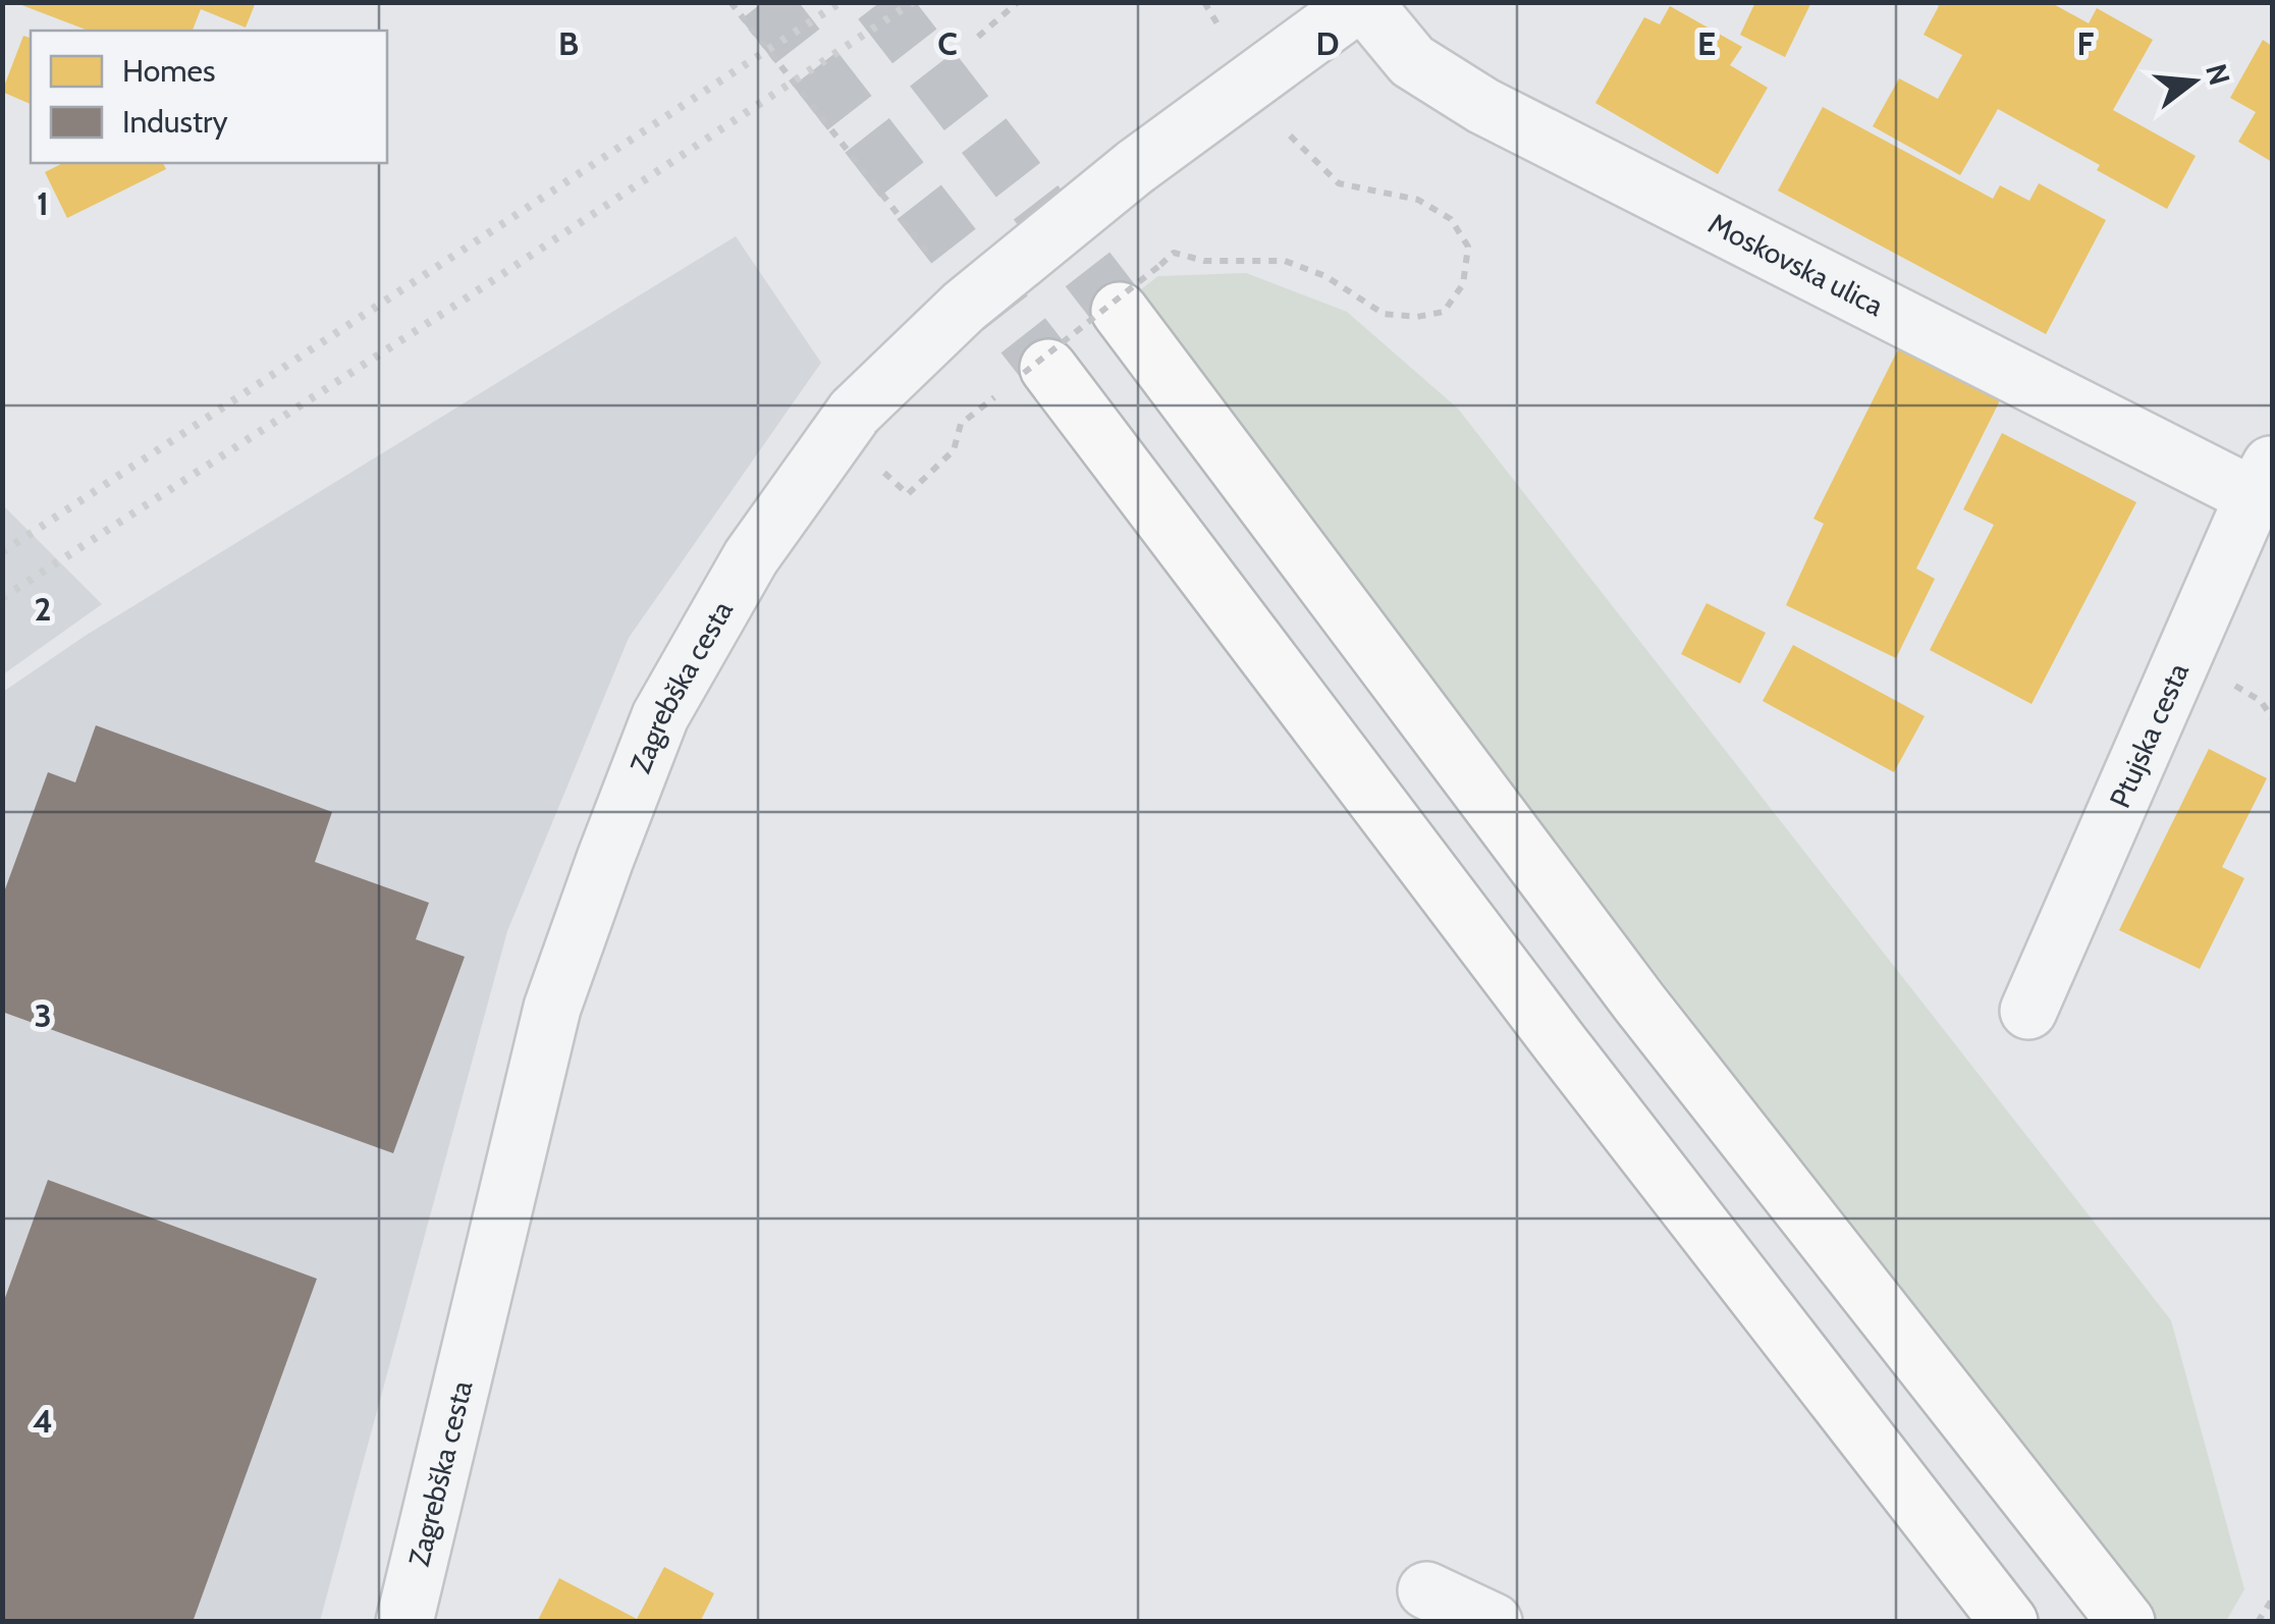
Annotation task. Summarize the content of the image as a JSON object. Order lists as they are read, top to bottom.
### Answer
{
  "streets": {
    "street": ["Moskovska ulica", "Zagrebška cesta", "Ptujska cesta"]
  },
  "crossings": [
    ["Moskovska ulica", "Zagrebška cesta"],
    ["Moskovska ulica", "Ptujska cesta"]
  ],
  "legend": ["Homes", "Industry"],
  "north": "right",
  "grid": {
    "columns": [
      "B",
      "C",
      "D",
      "E",
      "F"
    ],
    "rows": [
      "1",
      "2",
      "3",
      "4"
    ]
  }
}
